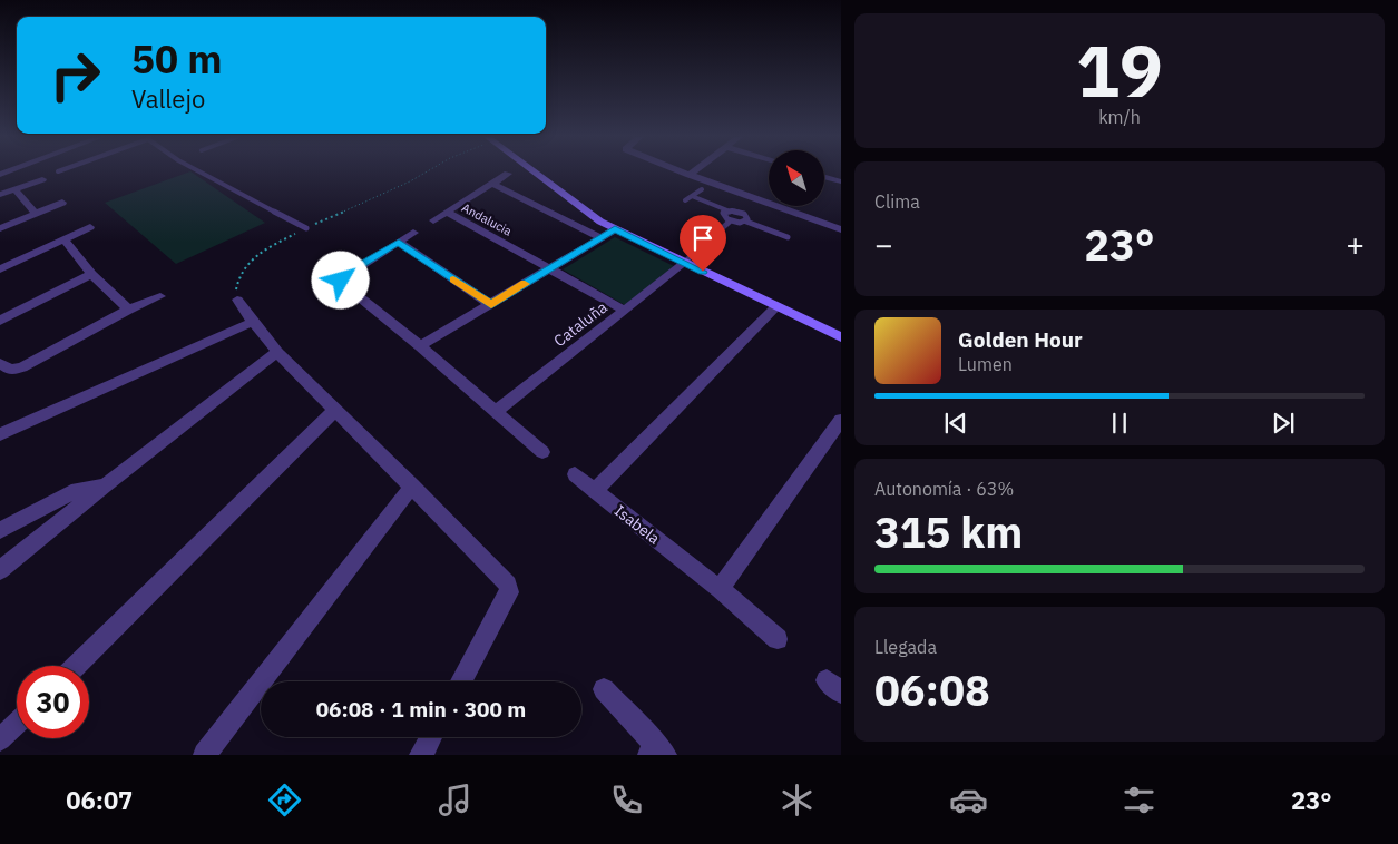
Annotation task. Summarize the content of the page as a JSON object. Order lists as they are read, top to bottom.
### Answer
{
  "streets": {
    "street": ["Andalucia", "Cataluña", "Isabela"]
  },
  "crossings": [
    ["Andalucia", "Cataluña"]
  ],
  "north": "top left",
  "page": {
    "tile": [
      ["19", "km/h"],
      "Clima",
      ["Autonomía · 63%", "315 km"],
      ["Llegada", "06:08"]
    ],
    "turn": ["50 m", "Vallejo"],
    "heat": ["−", "23°", "+"],
    "song": ["Golden Hour", "Lumen"],
    "limit": "30",
    "trip": "06:08 · 1 min · 300 m",
    "tabs": ["06:07", "23°"]
  }
}
